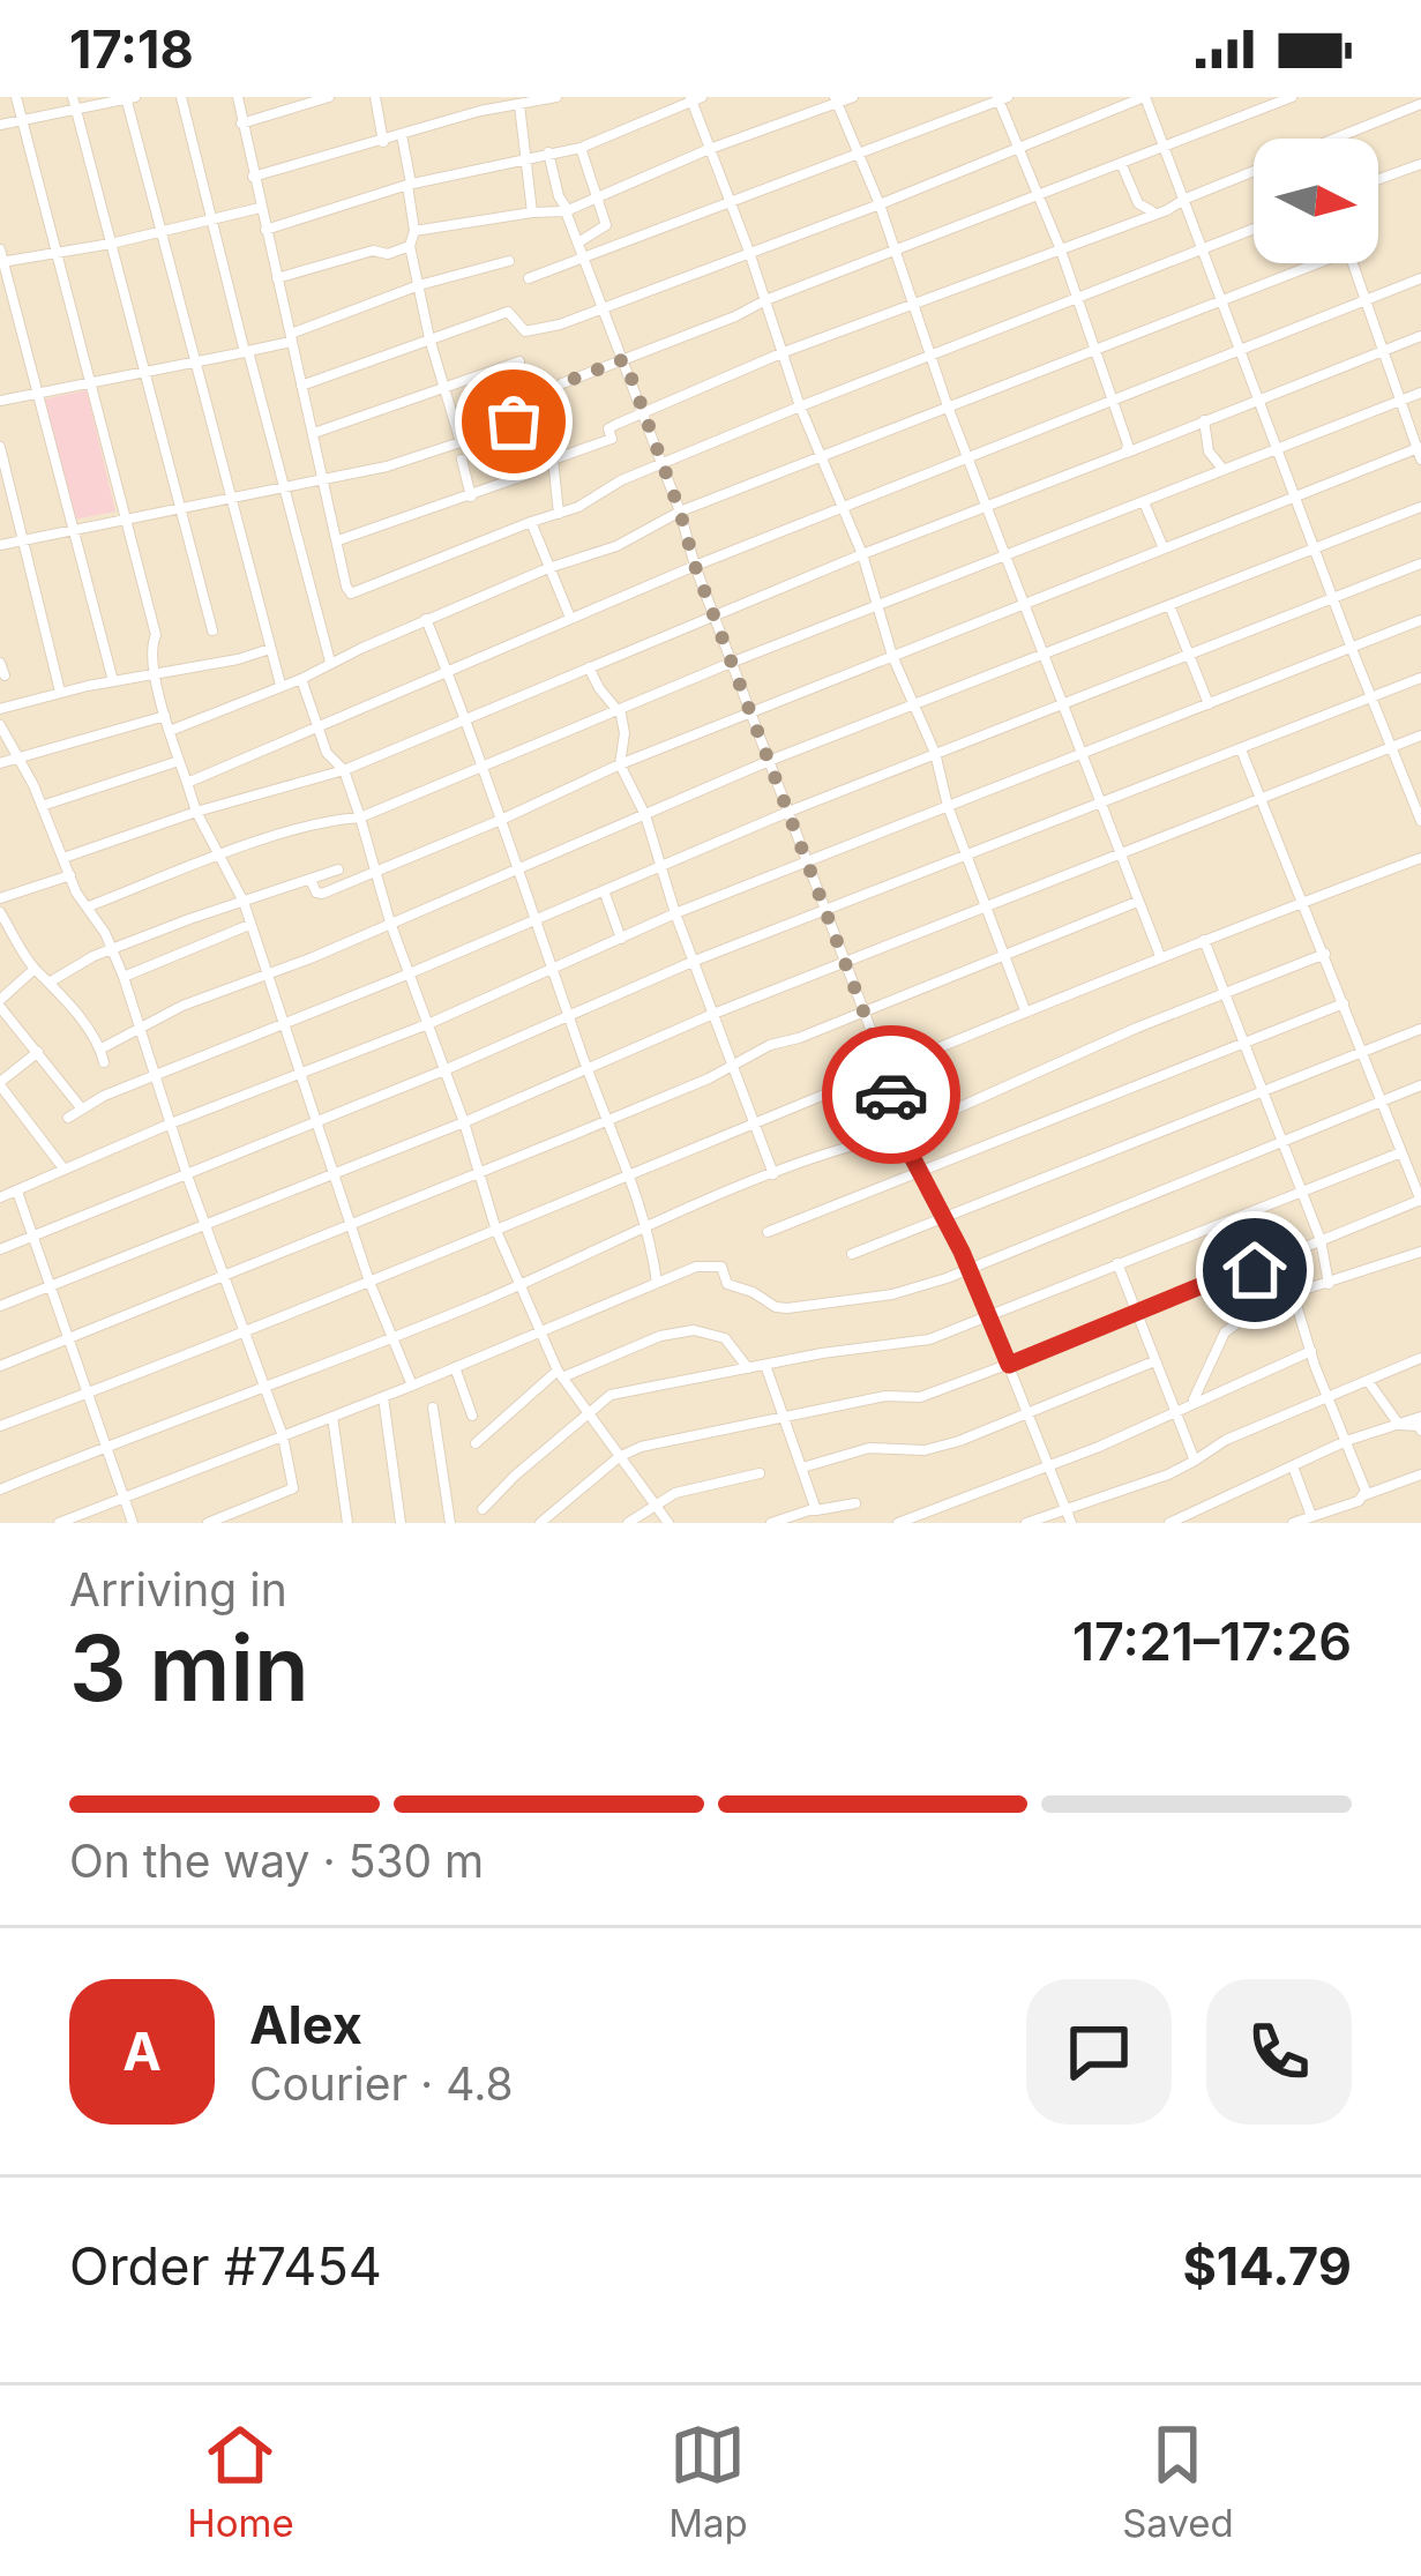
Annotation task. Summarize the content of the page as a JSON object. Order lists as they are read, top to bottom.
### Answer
{
  "north": "right",
  "page": {
    "status": "17:18",
    "heading": ["3 min", "Arriving in", "17:21–17:26"],
    "panel": [
      "Alex",
      "Courier · 4.8",
      "Order #7454",
      "$14.79"
    ],
    "bar": "On the way · 530 m",
    "round": "A",
    "tabs": ["Home", "Map", "Saved"]
  }
}
